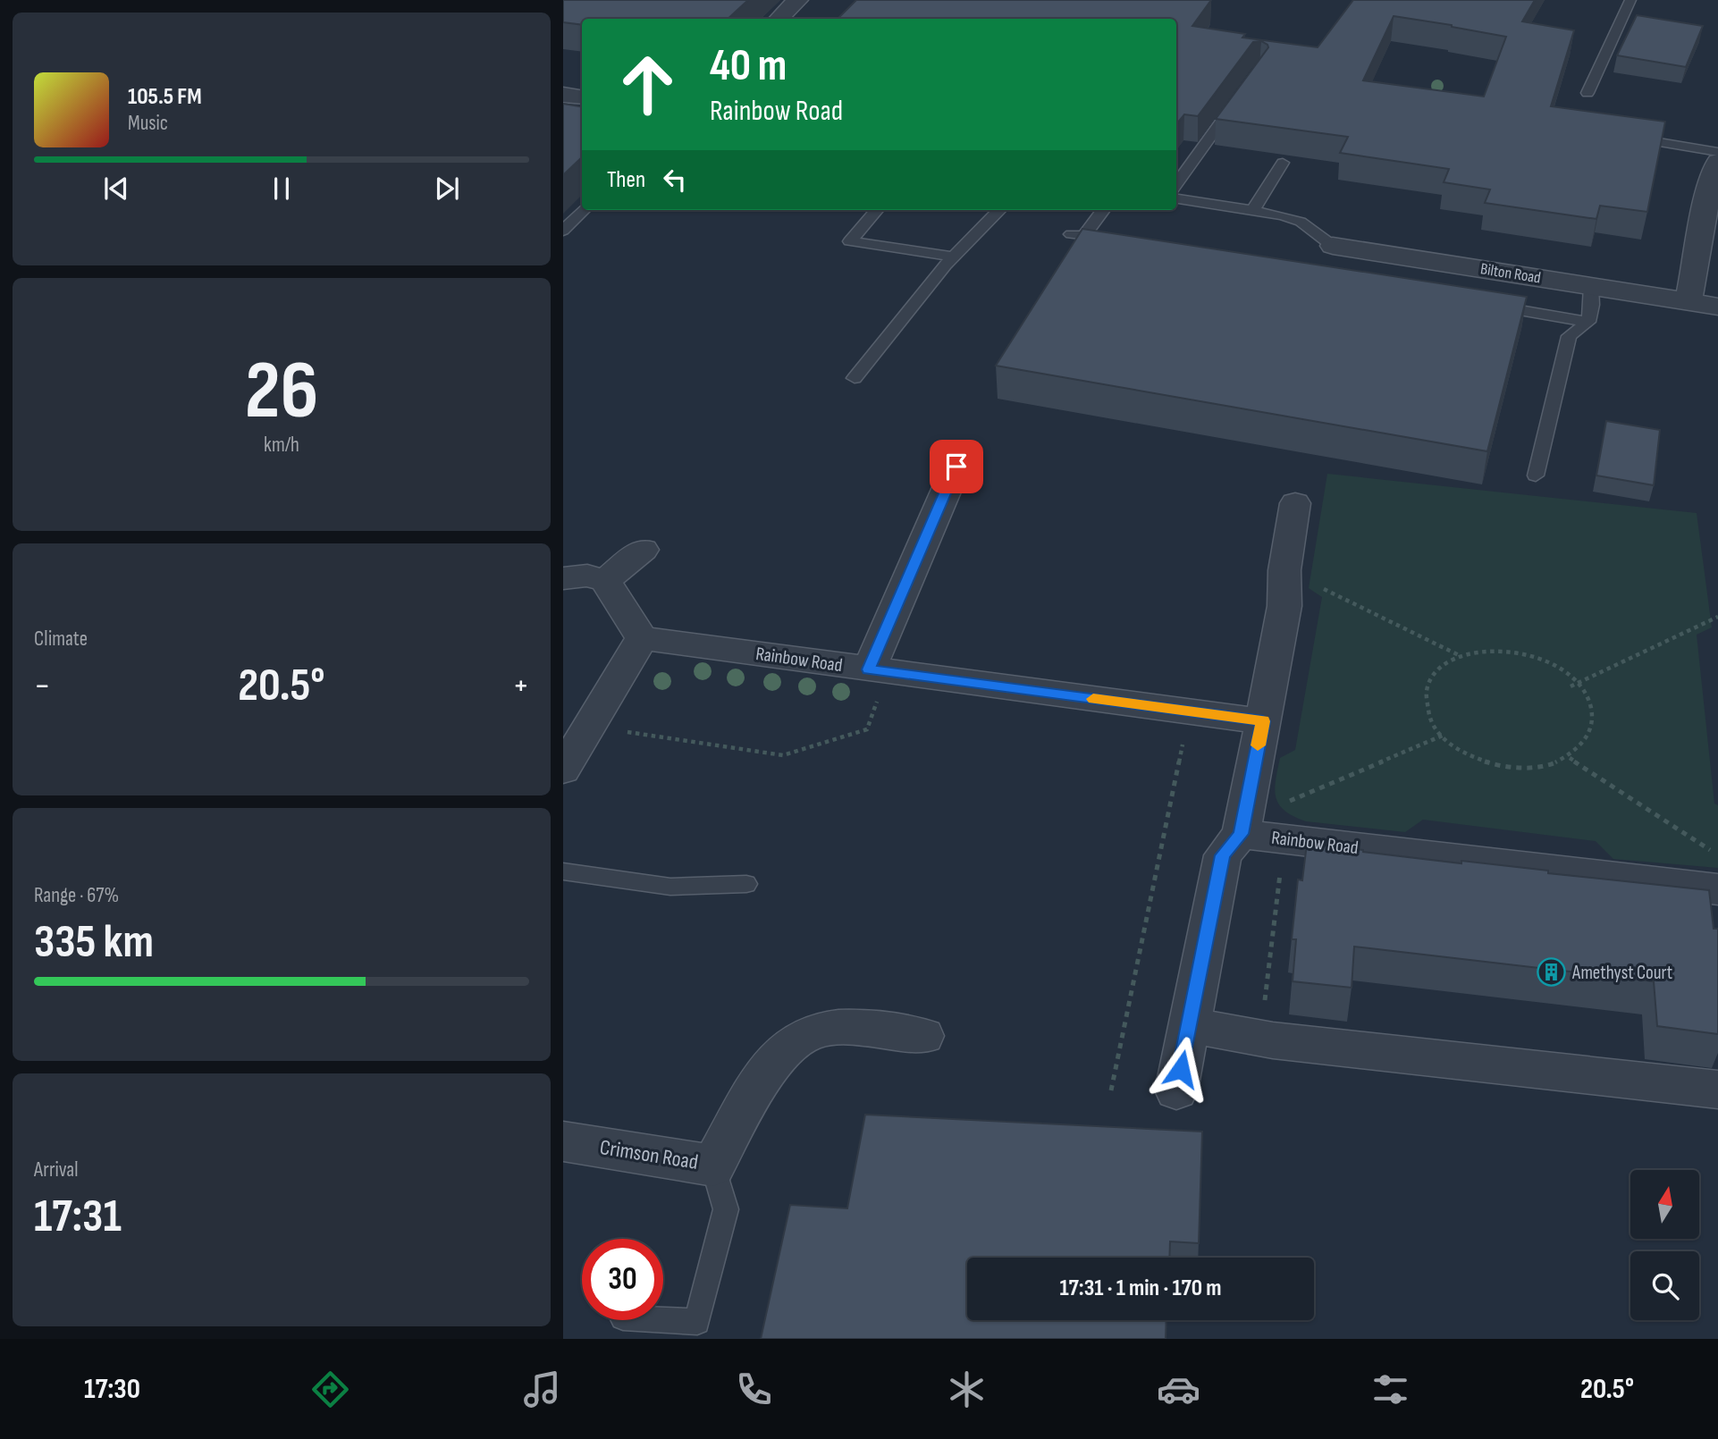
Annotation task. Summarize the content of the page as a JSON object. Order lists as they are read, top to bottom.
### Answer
{
  "streets": {
    "street": ["Bilton Road", "Rainbow Road", "Crimson Road"]
  },
  "places": {
    "building": ["Amethyst Court"]
  },
  "north": "top",
  "page": {
    "turn": ["40 m", "Rainbow Road"],
    "song": ["105.5 FM", "Music"],
    "then": "Then",
    "tile": [
      ["26", "km/h"],
      "Climate",
      ["Range · 67%", "335 km"],
      ["Arrival", "17:31"]
    ],
    "heat": ["−", "20.5°", "+"],
    "limit": "30",
    "trip": "17:31 · 1 min · 170 m",
    "tabs": ["17:30", "20.5°"]
  }
}
